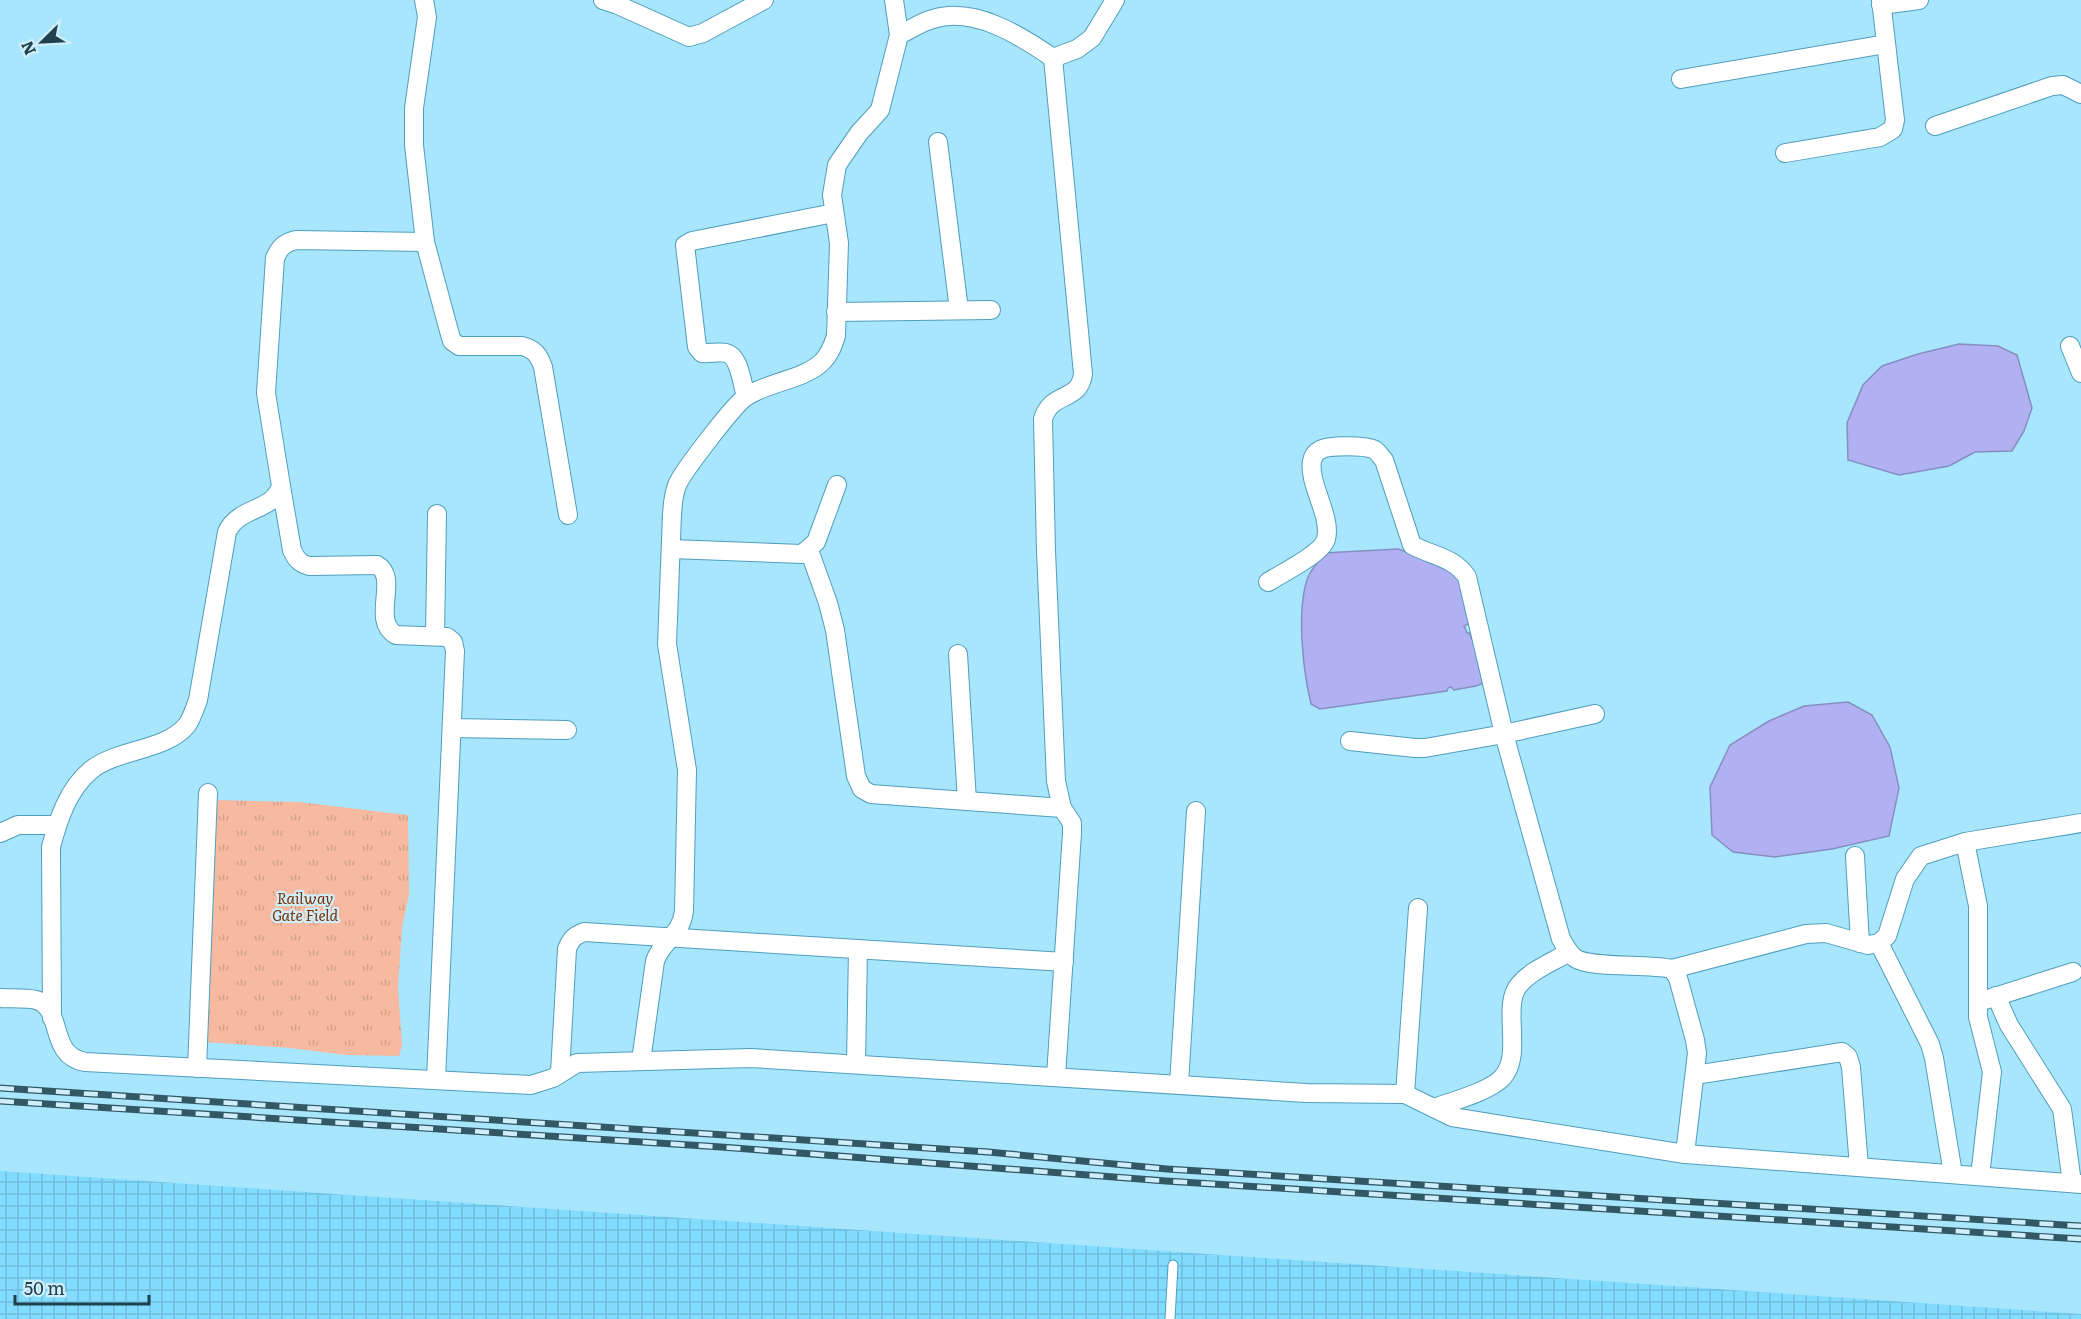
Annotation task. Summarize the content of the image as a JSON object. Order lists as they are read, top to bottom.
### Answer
{
  "parks": ["Railway Gate Field"],
  "scale_bar": "50 m",
  "north": "bottom left"
}
